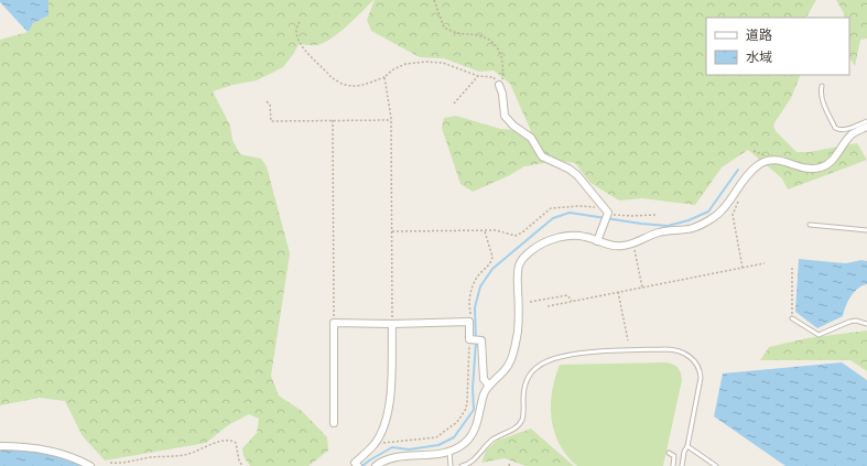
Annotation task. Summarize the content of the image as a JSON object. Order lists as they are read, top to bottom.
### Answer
{
  "legend": ["道路", "水域"]
}
